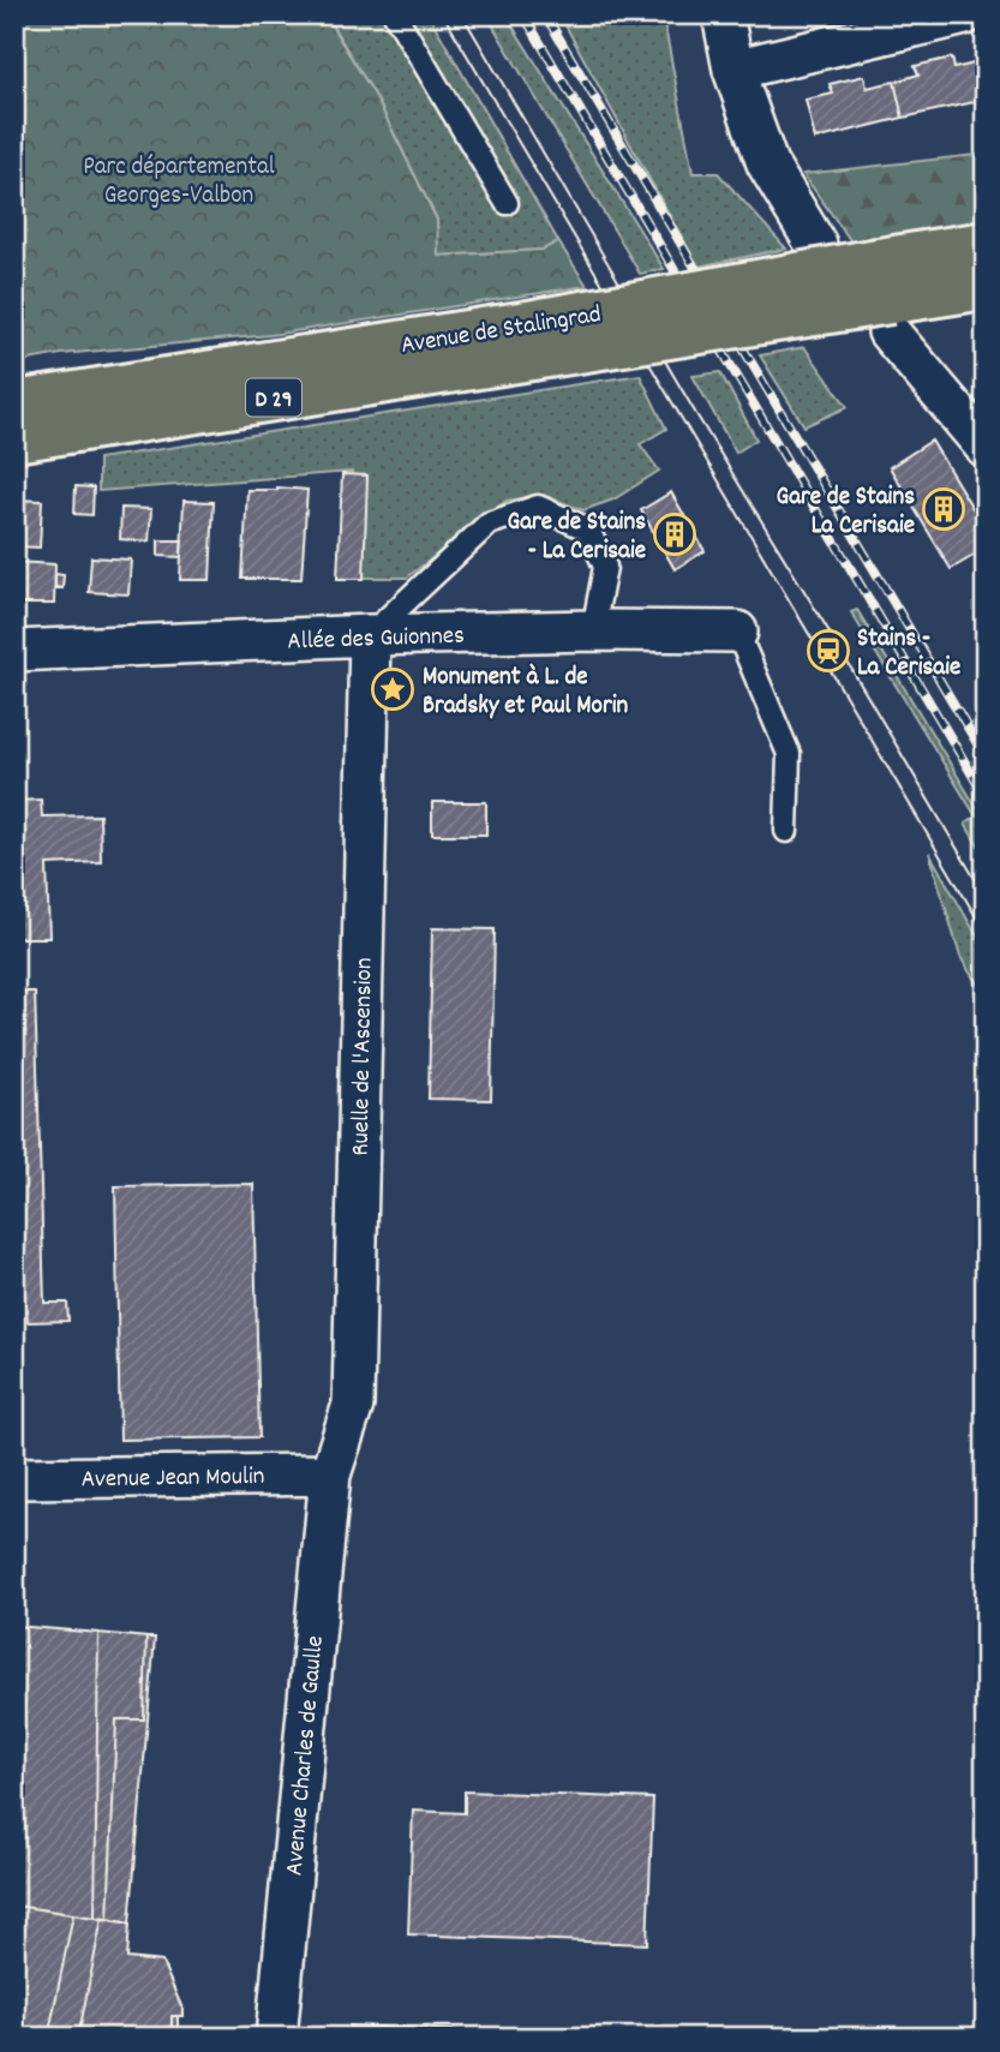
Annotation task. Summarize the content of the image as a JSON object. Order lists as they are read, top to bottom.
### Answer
{
  "streets": {
    "main road": ["Avenue de Stalingrad", "D 29"],
    "street": [
      "Allée des Guionnes",
      "Ruelle de l'Ascension",
      "Avenue Jean Moulin",
      "Avenue Charles de Gaulle"
    ]
  },
  "crossings": [
    ["Allée des Guionnes", "Ruelle de l'Ascension"],
    ["Ruelle de l'Ascension", "Avenue Jean Moulin"],
    ["Ruelle de l'Ascension", "Avenue Charles de Gaulle"],
    ["Avenue Jean Moulin", "Avenue Charles de Gaulle"]
  ],
  "parks": ["Parc départemental Georges-Valbon"],
  "places": {
    "building": ["Gare de Stains La Cerisaie", "Gare de Stains - La Cerisaie"],
    "station": ["Stains - La Cerisaie"],
    "place": ["Monument à L. de Bradsky et Paul Morin"]
  }
}
